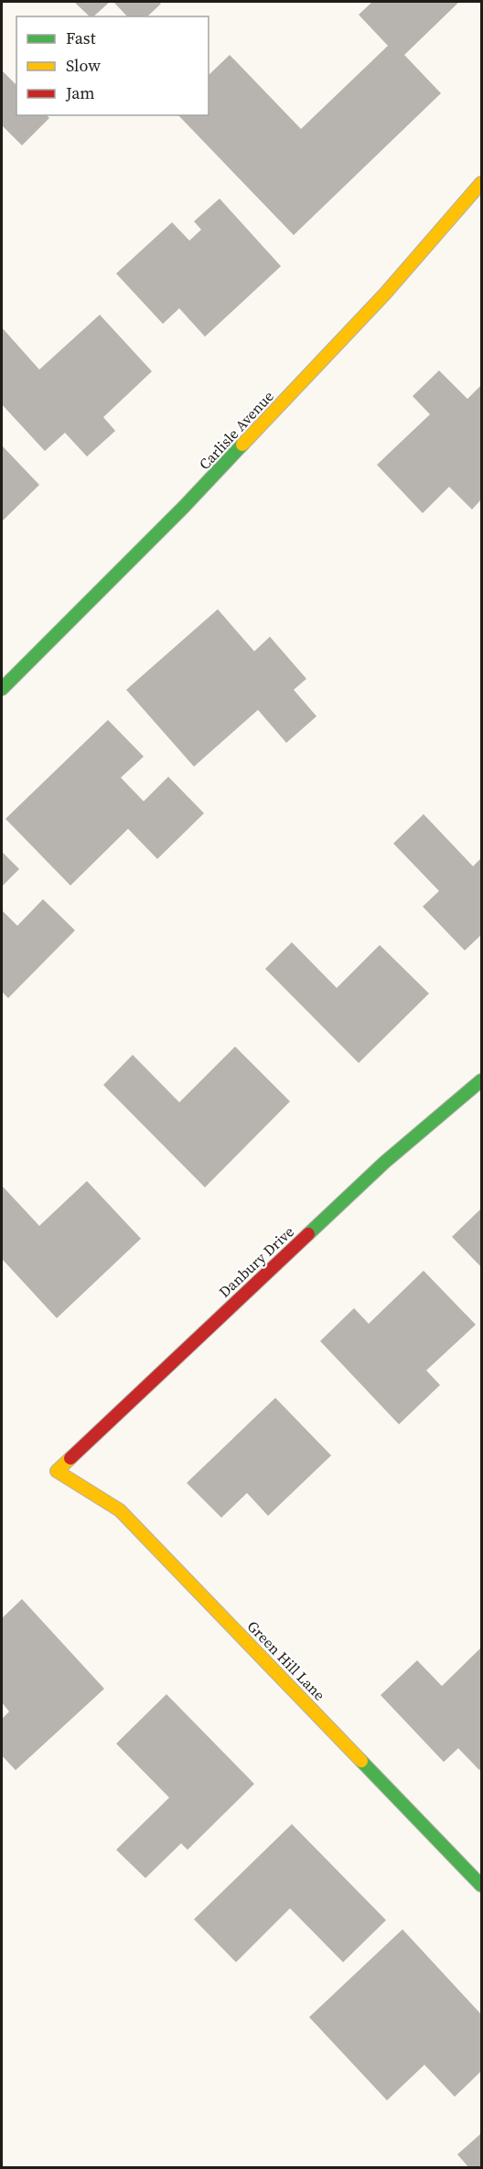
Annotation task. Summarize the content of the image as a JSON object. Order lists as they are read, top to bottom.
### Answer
{
  "streets": {
    "street": ["Carlisle Avenue", "Danbury Drive", "Green Hill Lane"]
  },
  "crossings": [
    ["Danbury Drive", "Green Hill Lane"]
  ],
  "legend": ["Fast", "Slow", "Jam"]
}
